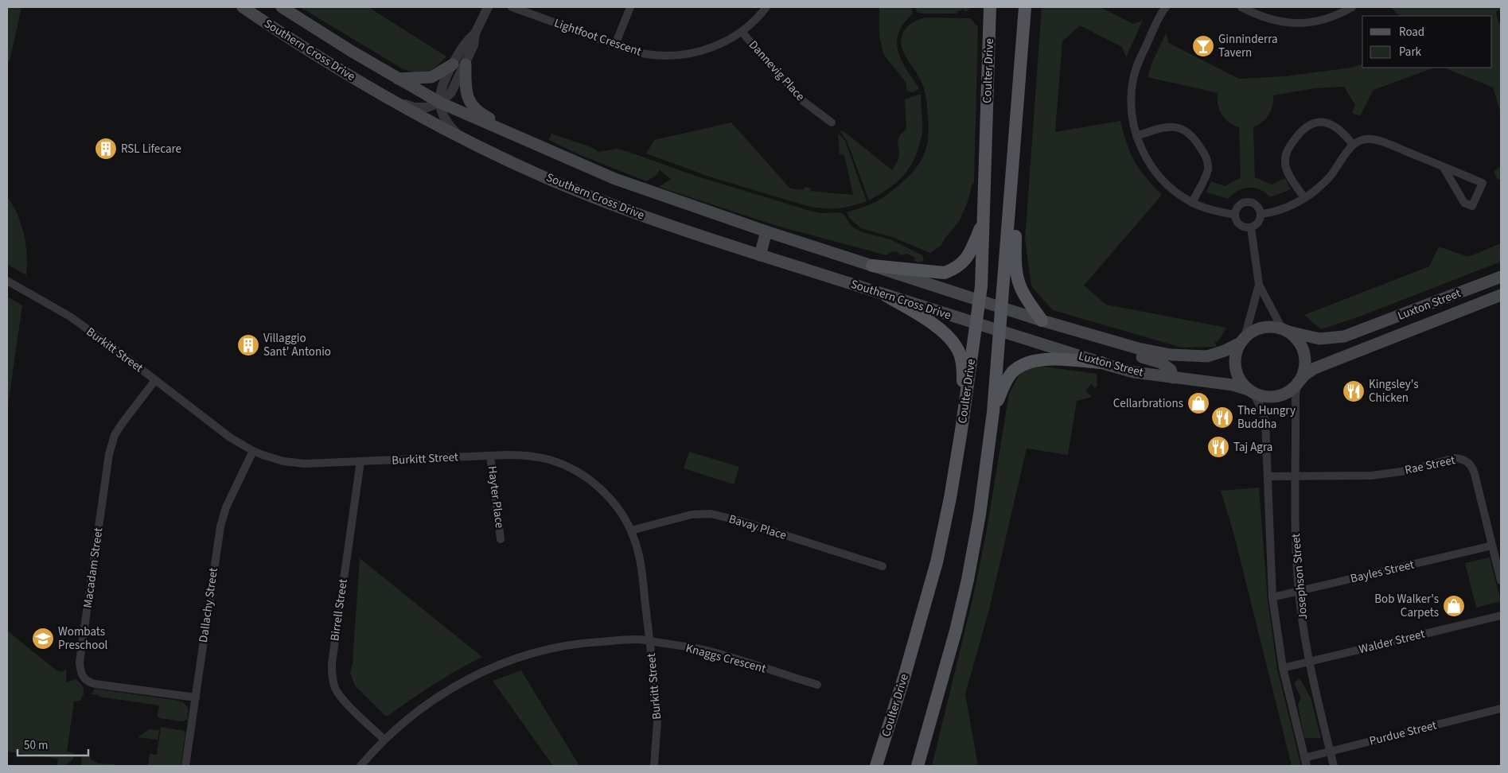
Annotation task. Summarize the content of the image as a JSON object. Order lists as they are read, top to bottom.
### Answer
{
  "streets": {
    "main road": ["Southern Cross Drive", "Coulter Drive", "Luxton Street"],
    "street": [
      "Lightfoot Crescent",
      "Dannevig Place",
      "Burkitt Street",
      "Rae Street",
      "Hayter Place",
      "Bavay Place",
      "Macadam Street",
      "Bayles Street",
      "Josephson Street",
      "Dallachy Street",
      "Birrell Street",
      "Walder Street",
      "Knaggs Crescent",
      "Purdue Street"
    ]
  },
  "crossings": [
    ["Lightfoot Crescent", "Dannevig Place"],
    ["Southern Cross Drive", "Coulter Drive"],
    ["Southern Cross Drive", "Luxton Street"],
    ["Coulter Drive", "Luxton Street"],
    ["Luxton Street", "Josephson Street"],
    ["Burkitt Street", "Hayter Place"],
    ["Burkitt Street", "Bavay Place"],
    ["Burkitt Street", "Macadam Street"],
    ["Burkitt Street", "Dallachy Street"],
    ["Burkitt Street", "Birrell Street"],
    ["Burkitt Street", "Knaggs Crescent"],
    ["Rae Street", "Bayles Street"],
    ["Rae Street", "Josephson Street"],
    ["Macadam Street", "Dallachy Street"],
    ["Bayles Street", "Josephson Street"],
    ["Josephson Street", "Walder Street"],
    ["Josephson Street", "Purdue Street"],
    ["Birrell Street", "Knaggs Crescent"]
  ],
  "places": {
    "bar": ["Ginninderra Tavern"],
    "building": ["RSL Lifecare", "Villaggio Sant' Antonio"],
    "restaurant": ["Kingsley's Chicken", "The Hungry Buddha", "Taj Agra"],
    "shop": ["Cellarbrations", "Bob Walker's Carpets"],
    "school or university": ["Wombats Preschool"]
  },
  "legend": ["Road", "Park"],
  "scale_bar": "50 m"
}
